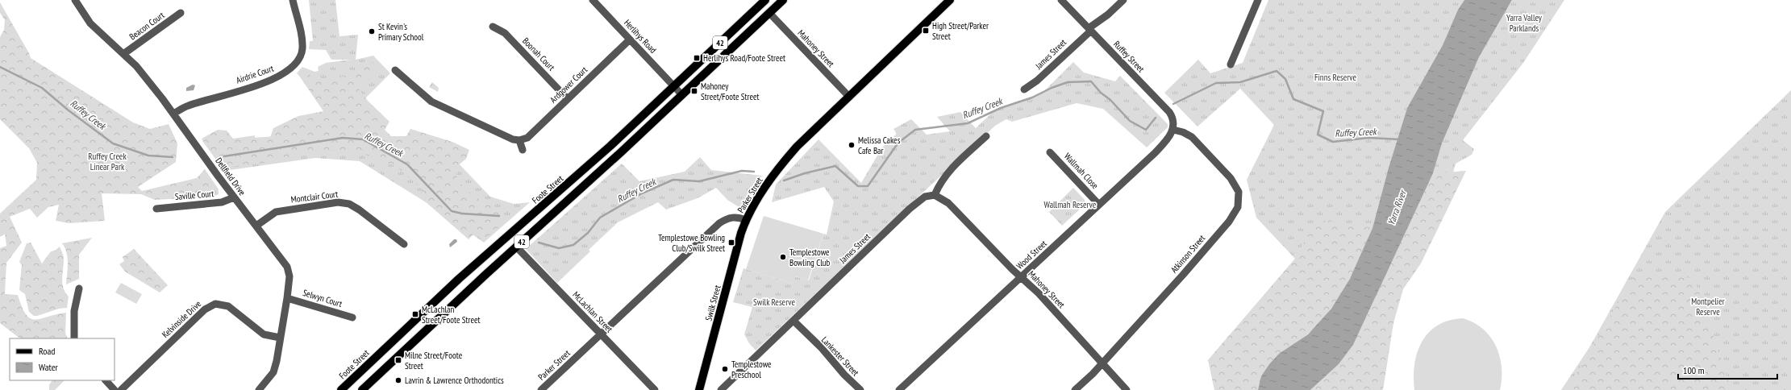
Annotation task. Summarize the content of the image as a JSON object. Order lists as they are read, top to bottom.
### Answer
{
  "streets": {
    "main road": [
      "42",
      "Foote Street",
      "Parker Street",
      "Swilk Street"
    ],
    "street": [
      "Beacon Court",
      "Herlihys Road",
      "Mahoney Street",
      "Boonah Court",
      "James Street",
      "Ruffey Street",
      "Airdrie Court",
      "Ardgower Court",
      "Wallmah Close",
      "Dellfield Drive",
      "Saville Court",
      "Montclair Court",
      "Atkinson Street",
      "Wood Street",
      "Selwyn Court",
      "McLachlan Street",
      "Kelvinside Drive",
      "Lankester Street"
    ]
  },
  "crossings": [
    ["Beacon Court", "Dellfield Drive"],
    ["Herlihys Road", "42"],
    ["Herlihys Road", "Ardgower Court"],
    ["Herlihys Road", "Foote Street"],
    ["42", "Mahoney Street"],
    ["42", "McLachlan Street"],
    ["Mahoney Street", "James Street"],
    ["Mahoney Street", "Parker Street"],
    ["Mahoney Street", "Atkinson Street"],
    ["Mahoney Street", "Wood Street"],
    ["Boonah Court", "Ardgower Court"],
    ["James Street", "Ruffey Street"],
    ["James Street", "Lankester Street"],
    ["Ruffey Street", "Atkinson Street"],
    ["Ruffey Street", "Wood Street"],
    ["Airdrie Court", "Dellfield Drive"],
    ["Wallmah Close", "Wood Street"],
    ["Dellfield Drive", "Saville Court"],
    ["Dellfield Drive", "Montclair Court"],
    ["Dellfield Drive", "Selwyn Court"],
    ["Dellfield Drive", "Kelvinside Drive"],
    ["Parker Street", "Swilk Street"],
    ["Parker Street", "McLachlan Street"],
    ["Atkinson Street", "Wood Street"]
  ],
  "water": ["Ruffey Creek", "Yarra River"],
  "parks": [
    "Yarra Valley Parklands",
    "Finns Reserve",
    "Ruffey Creek Linear Park",
    "Wallmah Reserve",
    "Montpelier Reserve",
    "Swilk Reserve"
  ],
  "places": {
    "transit": [
      "High Street/Parker Street",
      "Herlihys Road/Foote Street",
      "Mahoney Street/Foote Street",
      "Templestowe Bowling Club/Swilk Street",
      "McLachlan Street/Foote Street",
      "Milne Street/Foote Street"
    ],
    "other": [
      "St Kevin's Primary School",
      "Melissa Cakes Cafe Bar",
      "Templestowe Bowling Club",
      "Templestowe Preschool",
      "Lavrin & Lawrence Orthodontics"
    ]
  },
  "legend": ["Road", "Water"],
  "scale_bar": "100 m"
}
